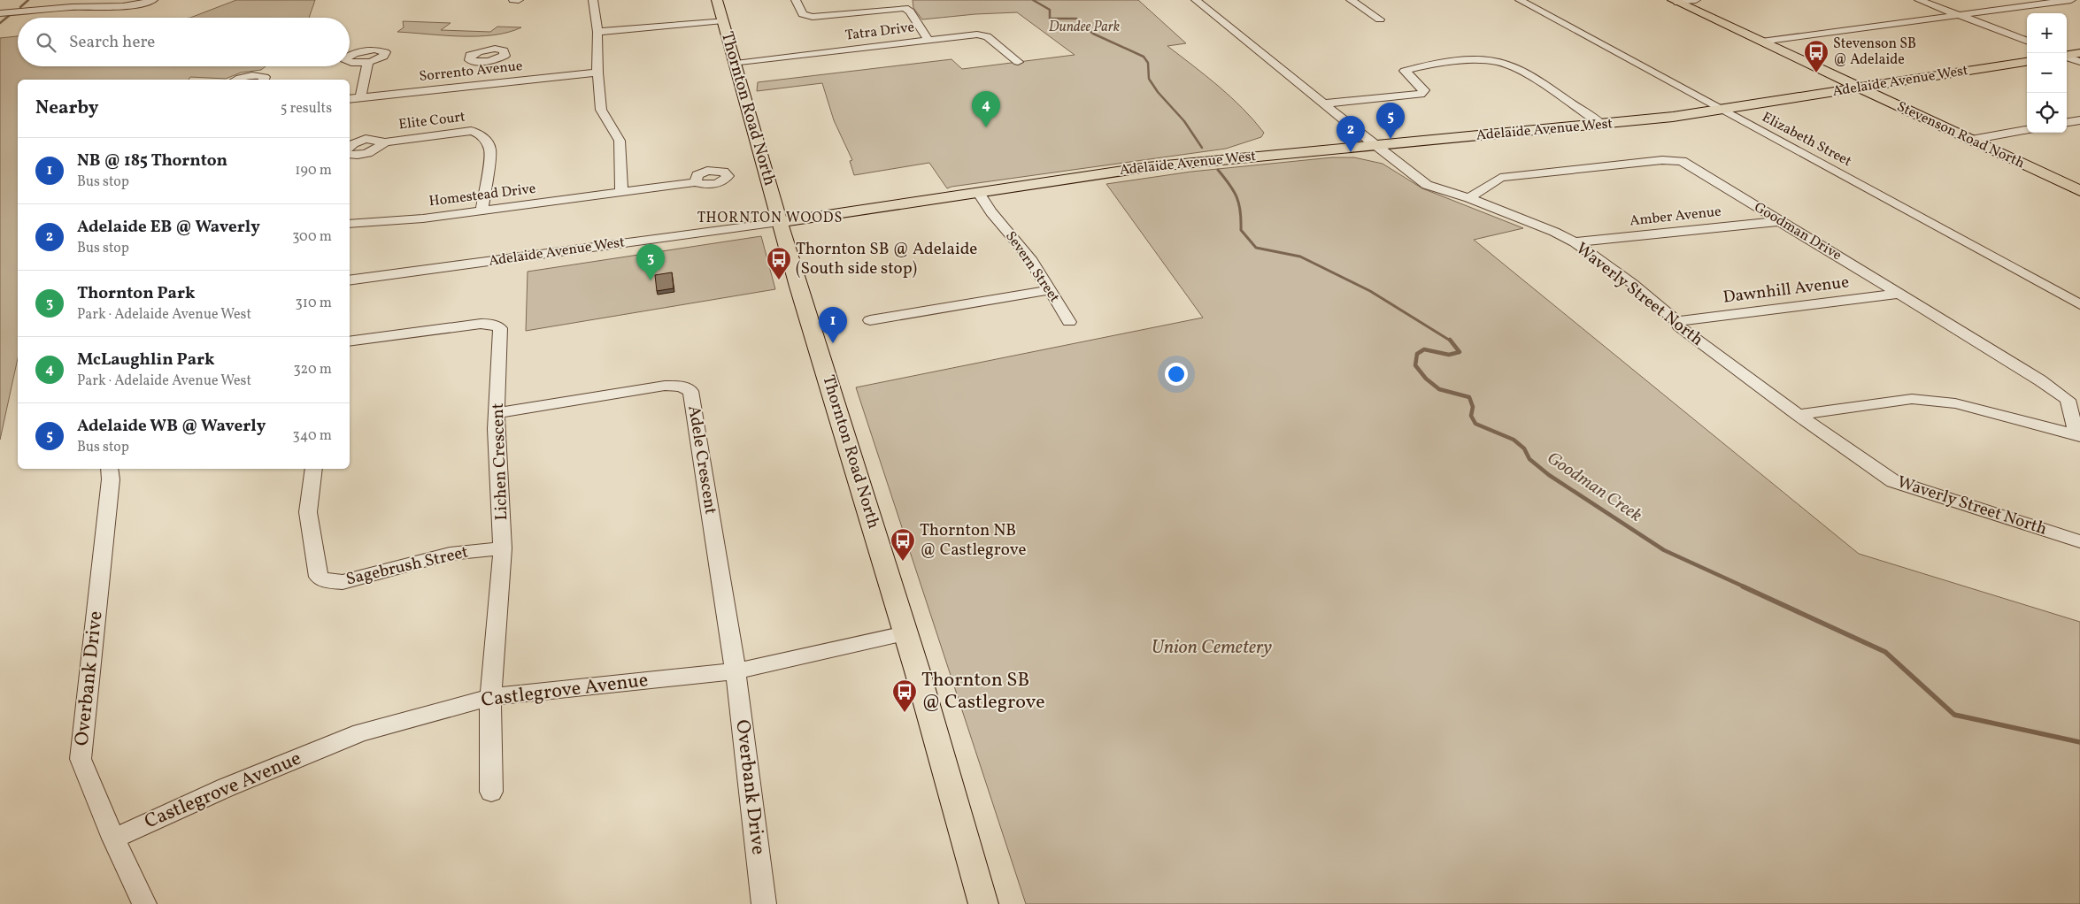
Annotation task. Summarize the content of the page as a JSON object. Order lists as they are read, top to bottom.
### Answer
{
  "streets": {
    "main road": ["Adelaide Avenue West", "Thornton Road North", "Stevenson Road North"],
    "street": [
      "Tatra Drive",
      "Sorrento Avenue",
      "Elite Court",
      "Elizabeth Street",
      "Homestead Drive",
      "Amber Avenue",
      "Goodman Drive",
      "Severn Street",
      "Dawnhill Avenue",
      "Waverly Street North",
      "Adele Crescent",
      "Lichen Crescent",
      "Sagebrush Street",
      "Overbank Drive",
      "Castlegrove Avenue"
    ]
  },
  "crossings": [
    ["Tatra Drive", "Thornton Road North"],
    ["Adelaide Avenue West", "Thornton Road North"],
    ["Adelaide Avenue West", "Stevenson Road North"],
    ["Adelaide Avenue West", "Elizabeth Street"],
    ["Adelaide Avenue West", "Severn Street"],
    ["Adelaide Avenue West", "Waverly Street North"],
    ["Thornton Road North", "Castlegrove Avenue"],
    ["Elite Court", "Homestead Drive"],
    ["Amber Avenue", "Goodman Drive"],
    ["Amber Avenue", "Waverly Street North"],
    ["Goodman Drive", "Dawnhill Avenue"],
    ["Goodman Drive", "Waverly Street North"],
    ["Dawnhill Avenue", "Waverly Street North"],
    ["Adele Crescent", "Lichen Crescent"],
    ["Adele Crescent", "Overbank Drive"],
    ["Adele Crescent", "Castlegrove Avenue"],
    ["Lichen Crescent", "Sagebrush Street"],
    ["Lichen Crescent", "Castlegrove Avenue"],
    ["Overbank Drive", "Castlegrove Avenue"]
  ],
  "districts": ["THORNTON WOODS"],
  "water": ["Goodman Creek"],
  "parks": ["Dundee Park", "Union Cemetery"],
  "places": {
    "bus stop": [
      "Stevenson SB @ Adelaide",
      "Thornton SB @ Adelaide (South side stop)",
      "Thornton NB @ Castlegrove",
      "Thornton SB @ Castlegrove"
    ]
  },
  "page": {
    "map_buttons": ["+", "−"],
    "search": "Search here",
    "heading": ["Nearby", "5 results"],
    "pins": [
      "4",
      "5",
      "2",
      "3",
      "1"
    ],
    "list": [
      {
        "mark": "1",
        "name": "NB @ 185 Thornton",
        "note": "Bus stop",
        "value": "190 m"
      },
      {
        "mark": "2",
        "name": "Adelaide EB @ Waverly",
        "note": "Bus stop",
        "value": "300 m"
      },
      {
        "mark": "3",
        "name": "Thornton Park",
        "note": "Park · Adelaide Avenue West",
        "value": "310 m"
      },
      {
        "mark": "4",
        "name": "McLaughlin Park",
        "note": "Park · Adelaide Avenue West",
        "value": "320 m"
      },
      {
        "mark": "5",
        "name": "Adelaide WB @ Waverly",
        "note": "Bus stop",
        "value": "340 m"
      }
    ]
  }
}
